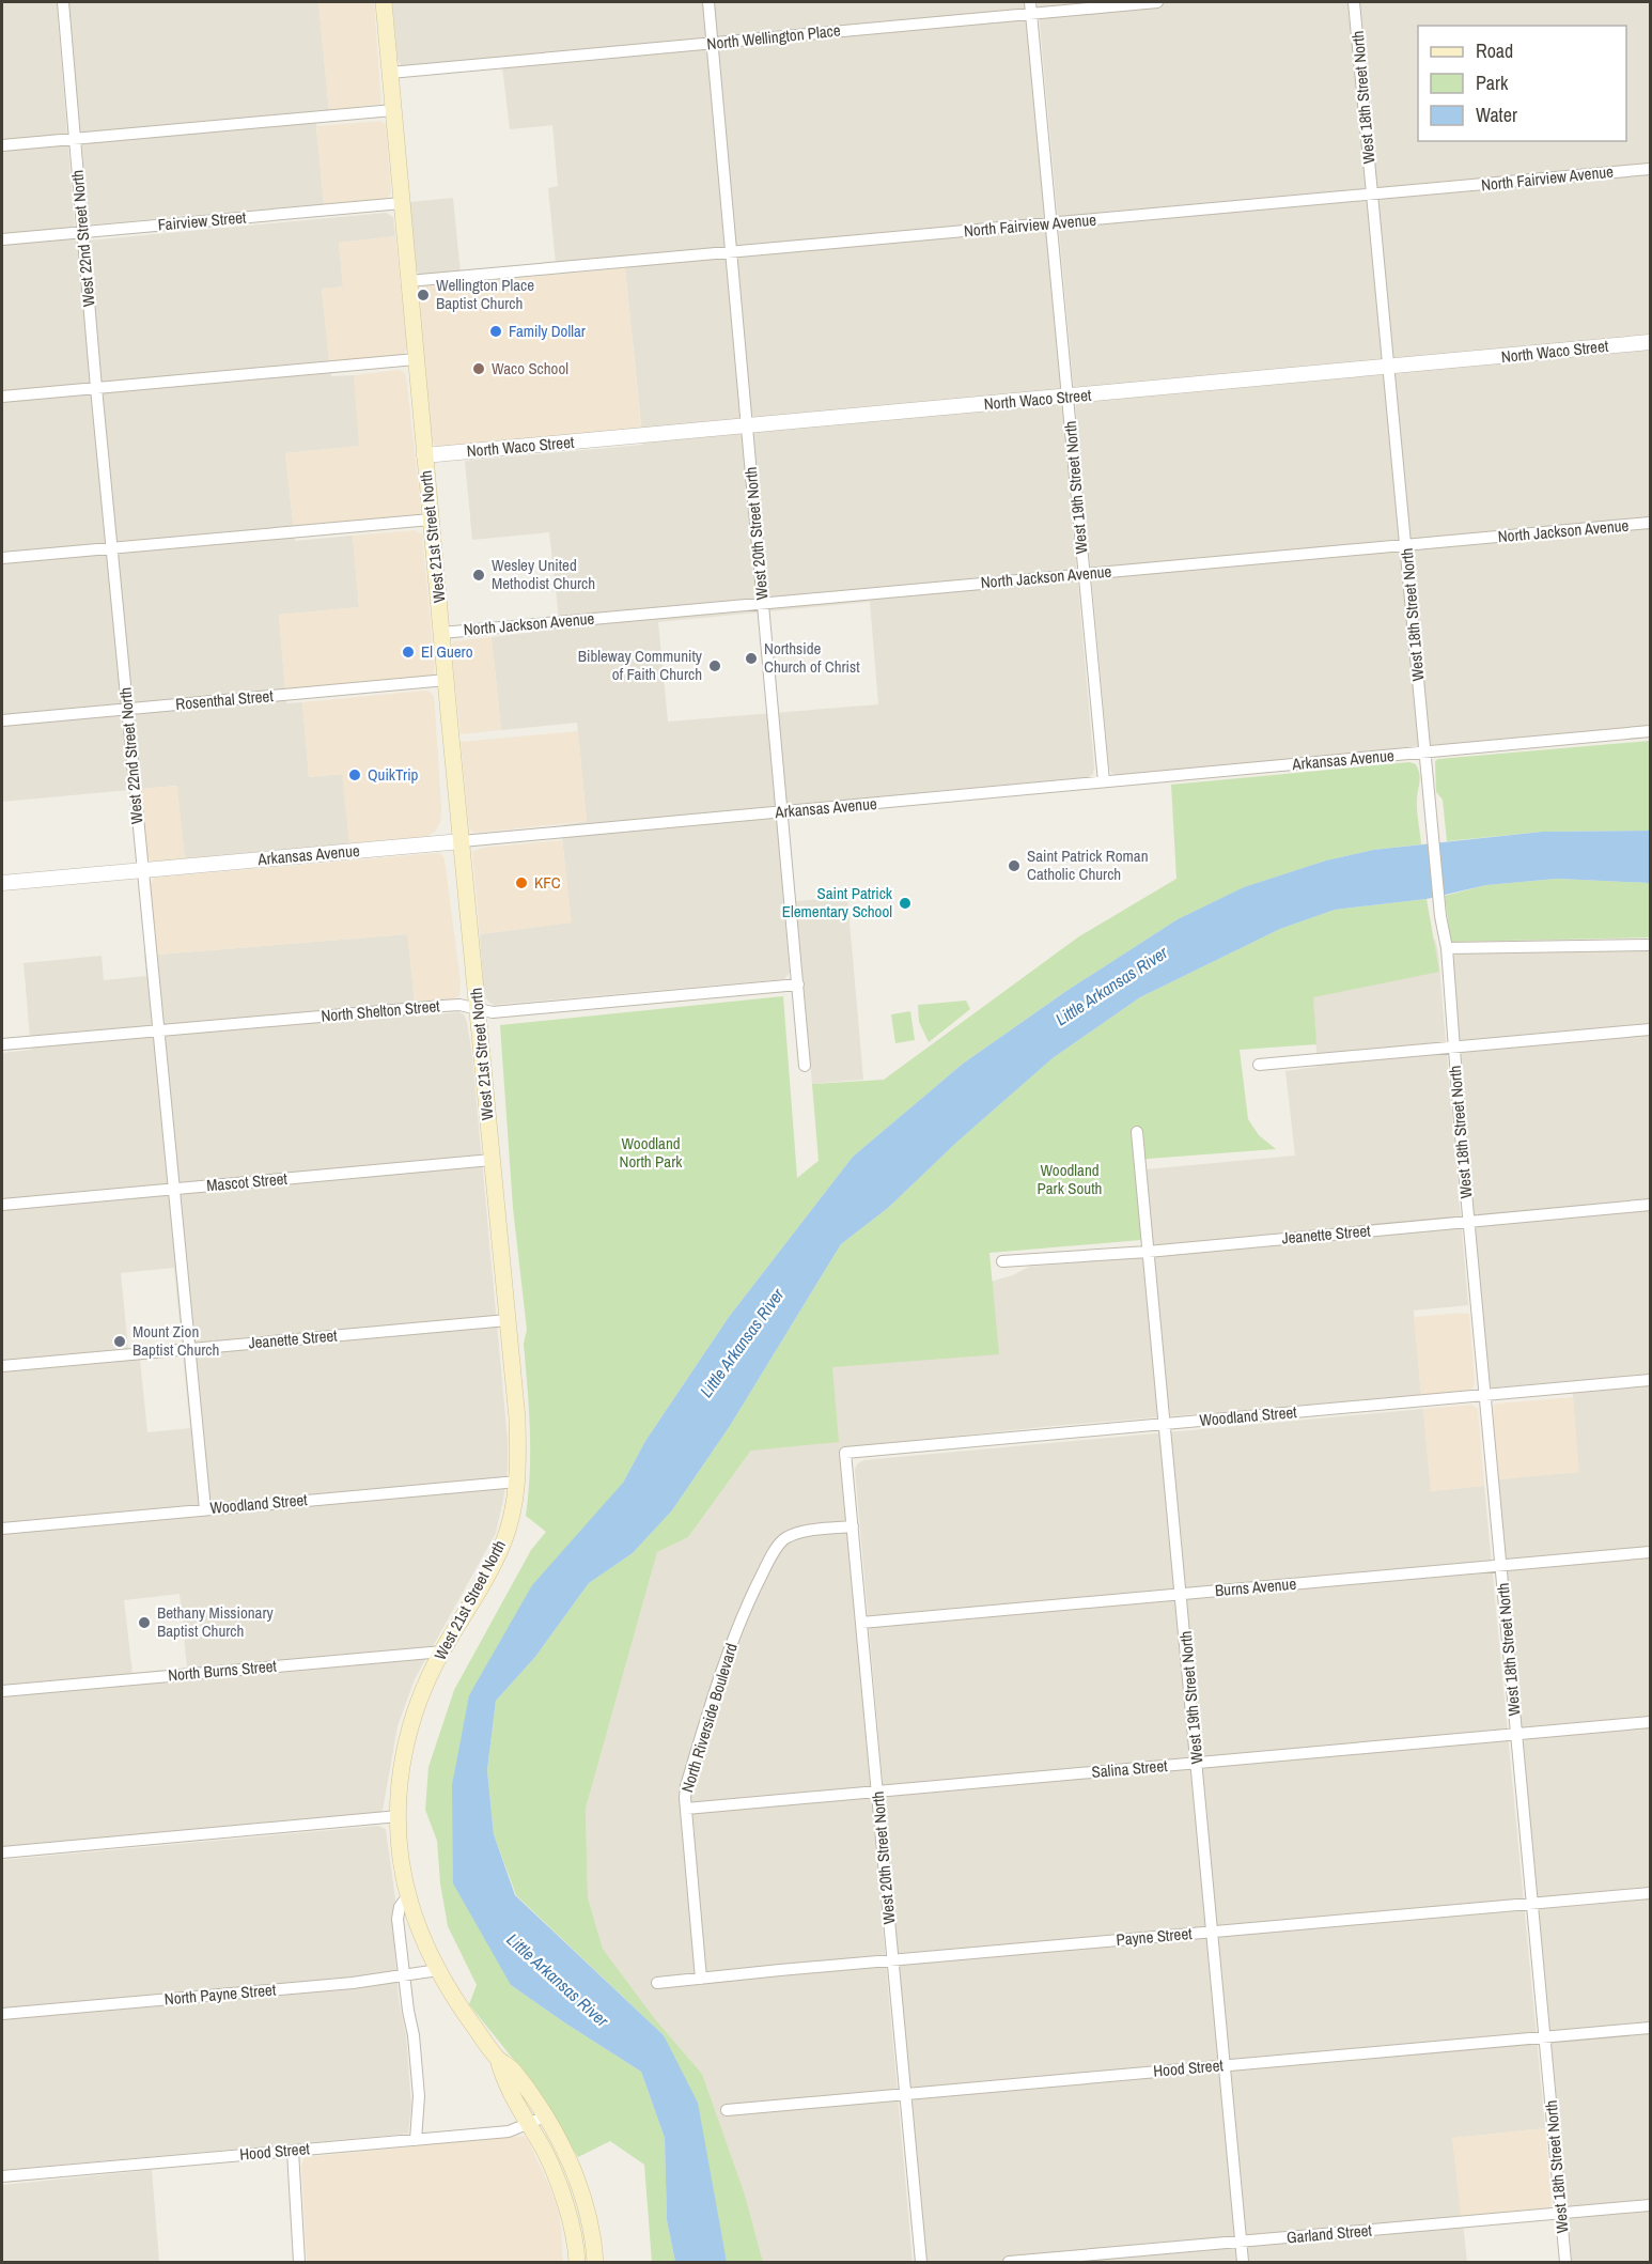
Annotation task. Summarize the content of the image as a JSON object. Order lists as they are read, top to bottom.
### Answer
{
  "streets": {
    "main road": ["West 21st Street North"],
    "street": [
      "North Wellington Place",
      "West 18th Street North",
      "North Fairview Avenue",
      "Fairview Street",
      "West 22nd Street North",
      "North Waco Street",
      "West 19th Street North",
      "North Jackson Avenue",
      "West 20th Street North",
      "Rosenthal Street",
      "Arkansas Avenue",
      "North Shelton Street",
      "Mascot Street",
      "Jeanette Street",
      "Woodland Street",
      "Burns Avenue",
      "North Burns Street",
      "North Riverside Boulevard",
      "Salina Street",
      "Payne Street",
      "North Payne Street",
      "Hood Street",
      "Garland Street"
    ]
  },
  "crossings": [
    ["North Wellington Place", "West 19th Street North"],
    ["North Wellington Place", "West 20th Street North"],
    ["North Wellington Place", "West 21st Street North"],
    ["West 18th Street North", "North Fairview Avenue"],
    ["West 18th Street North", "North Waco Street"],
    ["West 18th Street North", "North Jackson Avenue"],
    ["West 18th Street North", "Arkansas Avenue"],
    ["West 18th Street North", "Jeanette Street"],
    ["West 18th Street North", "Woodland Street"],
    ["West 18th Street North", "Burns Avenue"],
    ["West 18th Street North", "Salina Street"],
    ["West 18th Street North", "Payne Street"],
    ["West 18th Street North", "Hood Street"],
    ["West 18th Street North", "Garland Street"],
    ["North Fairview Avenue", "West 19th Street North"],
    ["North Fairview Avenue", "West 20th Street North"],
    ["North Fairview Avenue", "West 21st Street North"],
    ["Fairview Street", "West 22nd Street North"],
    ["Fairview Street", "West 21st Street North"],
    ["West 22nd Street North", "Rosenthal Street"],
    ["West 22nd Street North", "Arkansas Avenue"],
    ["West 22nd Street North", "North Shelton Street"],
    ["West 22nd Street North", "Mascot Street"],
    ["West 22nd Street North", "Jeanette Street"],
    ["West 22nd Street North", "Woodland Street"],
    ["North Waco Street", "West 19th Street North"],
    ["North Waco Street", "West 20th Street North"],
    ["North Waco Street", "West 21st Street North"],
    ["West 19th Street North", "North Jackson Avenue"],
    ["West 19th Street North", "Arkansas Avenue"],
    ["West 19th Street North", "Jeanette Street"],
    ["West 19th Street North", "Woodland Street"],
    ["West 19th Street North", "Burns Avenue"],
    ["West 19th Street North", "Salina Street"],
    ["West 19th Street North", "Payne Street"],
    ["West 19th Street North", "Hood Street"],
    ["West 19th Street North", "Garland Street"],
    ["North Jackson Avenue", "West 20th Street North"],
    ["North Jackson Avenue", "West 21st Street North"],
    ["West 20th Street North", "Arkansas Avenue"],
    ["West 20th Street North", "North Shelton Street"],
    ["West 20th Street North", "Woodland Street"],
    ["West 20th Street North", "Burns Avenue"],
    ["West 20th Street North", "North Riverside Boulevard"],
    ["West 20th Street North", "Salina Street"],
    ["West 20th Street North", "Payne Street"],
    ["West 20th Street North", "Hood Street"],
    ["West 21st Street North", "Rosenthal Street"],
    ["West 21st Street North", "Arkansas Avenue"],
    ["West 21st Street North", "North Shelton Street"],
    ["West 21st Street North", "Mascot Street"],
    ["West 21st Street North", "Jeanette Street"],
    ["West 21st Street North", "Woodland Street"],
    ["West 21st Street North", "North Burns Street"],
    ["West 21st Street North", "North Payne Street"],
    ["West 21st Street North", "Hood Street"],
    ["North Riverside Boulevard", "Salina Street"],
    ["North Riverside Boulevard", "Payne Street"]
  ],
  "water": ["Little Arkansas River"],
  "parks": ["Woodland North Park", "Woodland Park South"],
  "places": [
    "Wellington Place Baptist Church",
    "Family Dollar",
    "Waco School",
    "Wesley United Methodist Church",
    "El Guero",
    "Northside Church of Christ",
    "Bibleway Community of Faith Church",
    "QuikTrip",
    "Saint Patrick Roman Catholic Church",
    "KFC",
    "Saint Patrick Elementary School",
    "Mount Zion Baptist Church",
    "Bethany Missionary Baptist Church"
  ],
  "legend": ["Road", "Park", "Water"]
}
